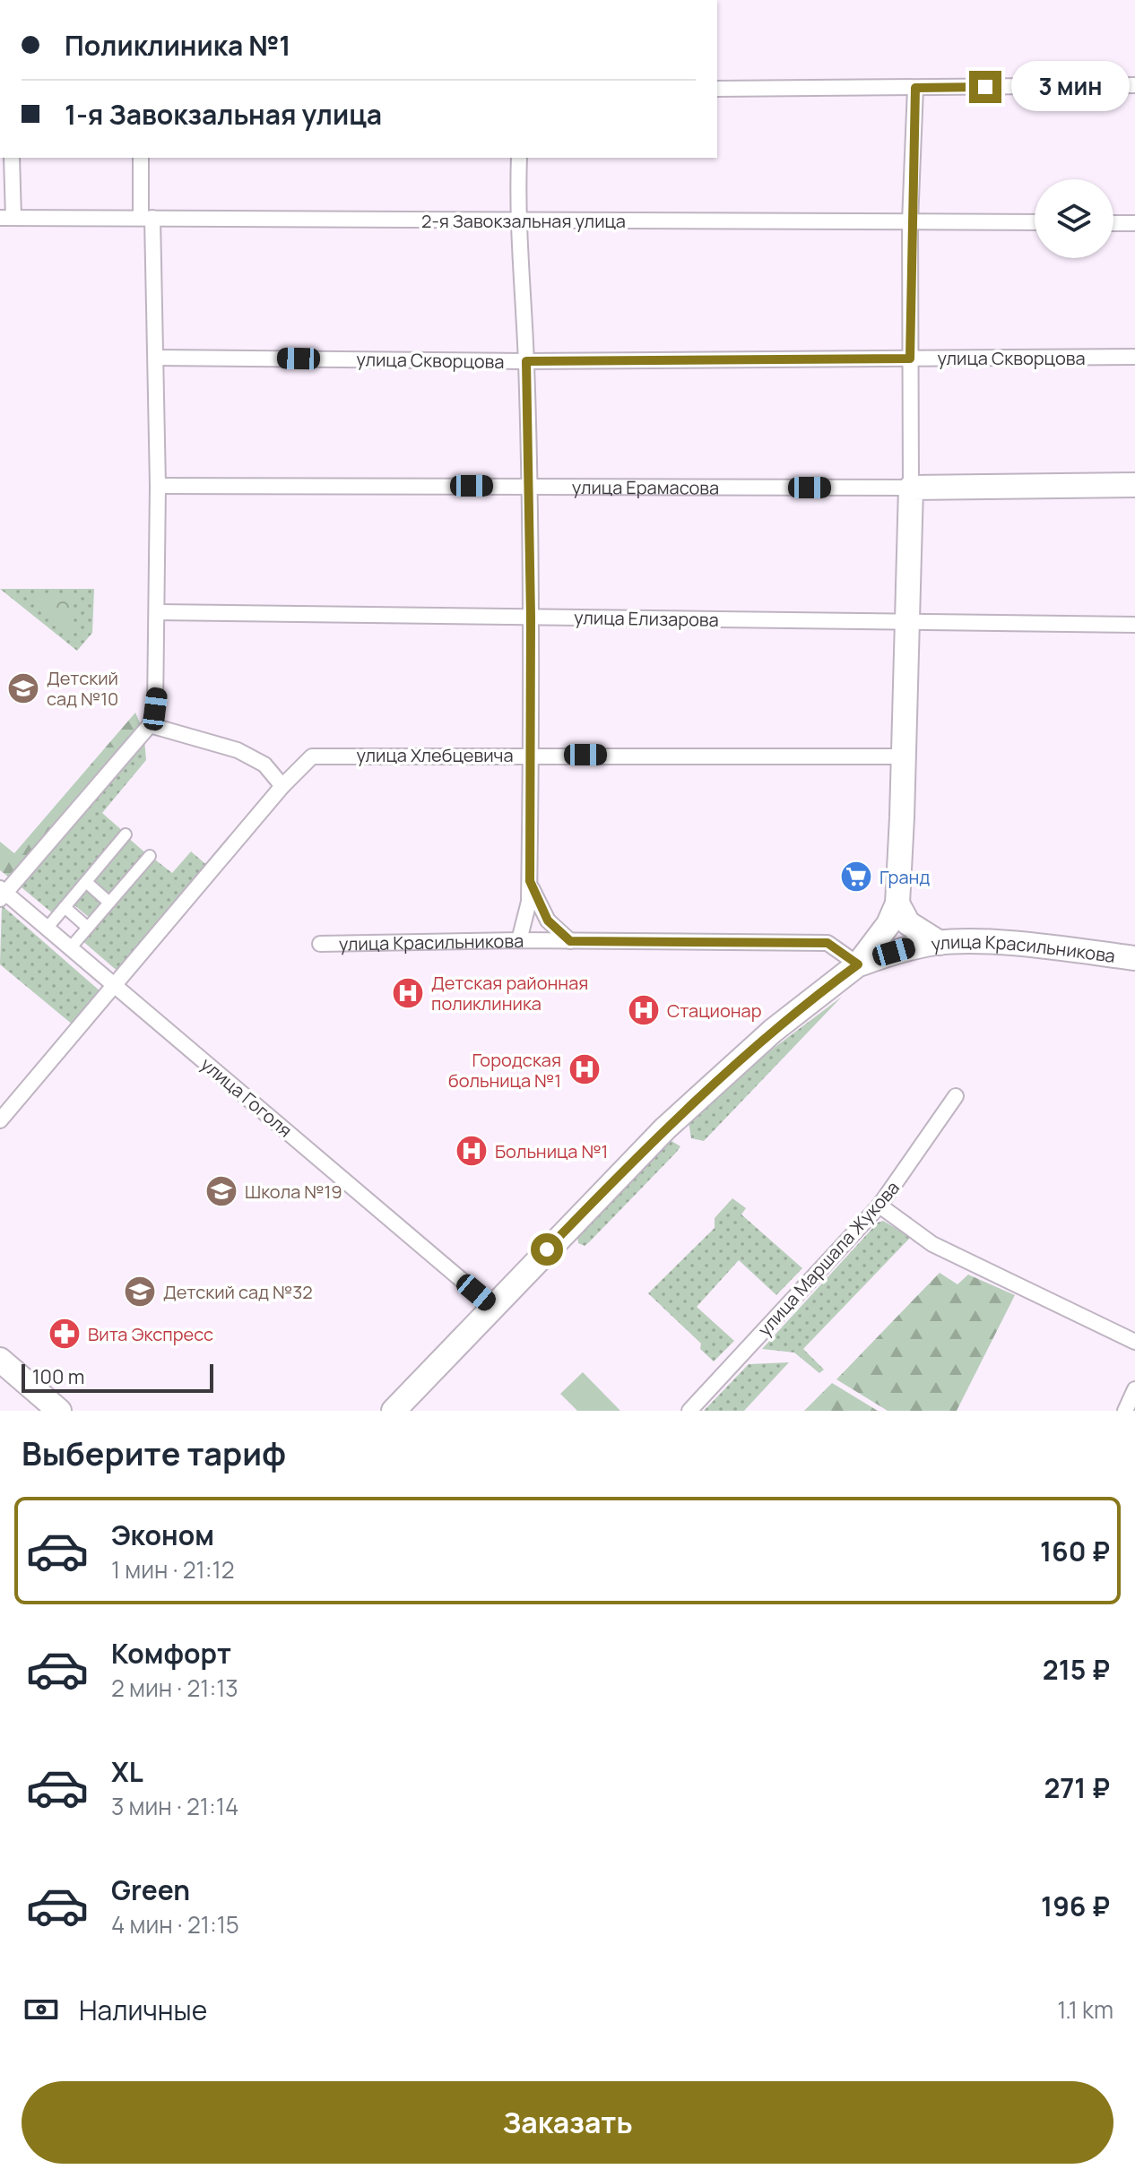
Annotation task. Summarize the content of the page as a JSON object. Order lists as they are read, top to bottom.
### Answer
{
  "streets": {
    "main road": ["улица Ерамасова", "улица Красильникова"],
    "street": [
      "2-я Завокзальная улица",
      "улица Скворцова",
      "улица Елизарова",
      "улица Хлебцевича",
      "улица Гоголя",
      "улица Маршала Жукова"
    ]
  },
  "crossings": [
    ["улица Хлебцевича", "улица Гоголя"]
  ],
  "places": {
    "school or university": ["Детский сад №10", "Школа №19", "Детский сад №32"],
    "supermarket": ["Гранд"],
    "hospital": [
      "Детская районная поликлиника",
      "Стационар",
      "Городская больница №1",
      "Больница №1"
    ],
    "pharmacy": ["Вита Экспресс"]
  },
  "scale_bar": "100 m",
  "page": {
    "banner": ["Поликлиника №1", "1-я Завокзальная улица"],
    "bubble": "3 мин",
    "scale": "100 m",
    "heading": "Выберите тариф",
    "list": [
      {
        "name": "Эконом",
        "note": "1 мин · 21:12",
        "value": "160 ₽"
      },
      {
        "name": "Комфорт",
        "note": "2 мин · 21:13",
        "value": "215 ₽"
      },
      {
        "name": "XL",
        "note": "3 мин · 21:14",
        "value": "271 ₽"
      },
      {
        "name": "Green",
        "note": "4 мин · 21:15",
        "value": "196 ₽"
      }
    ],
    "pay": ["Наличные", "1.1 km"],
    "buttons": "Заказать"
  }
}
